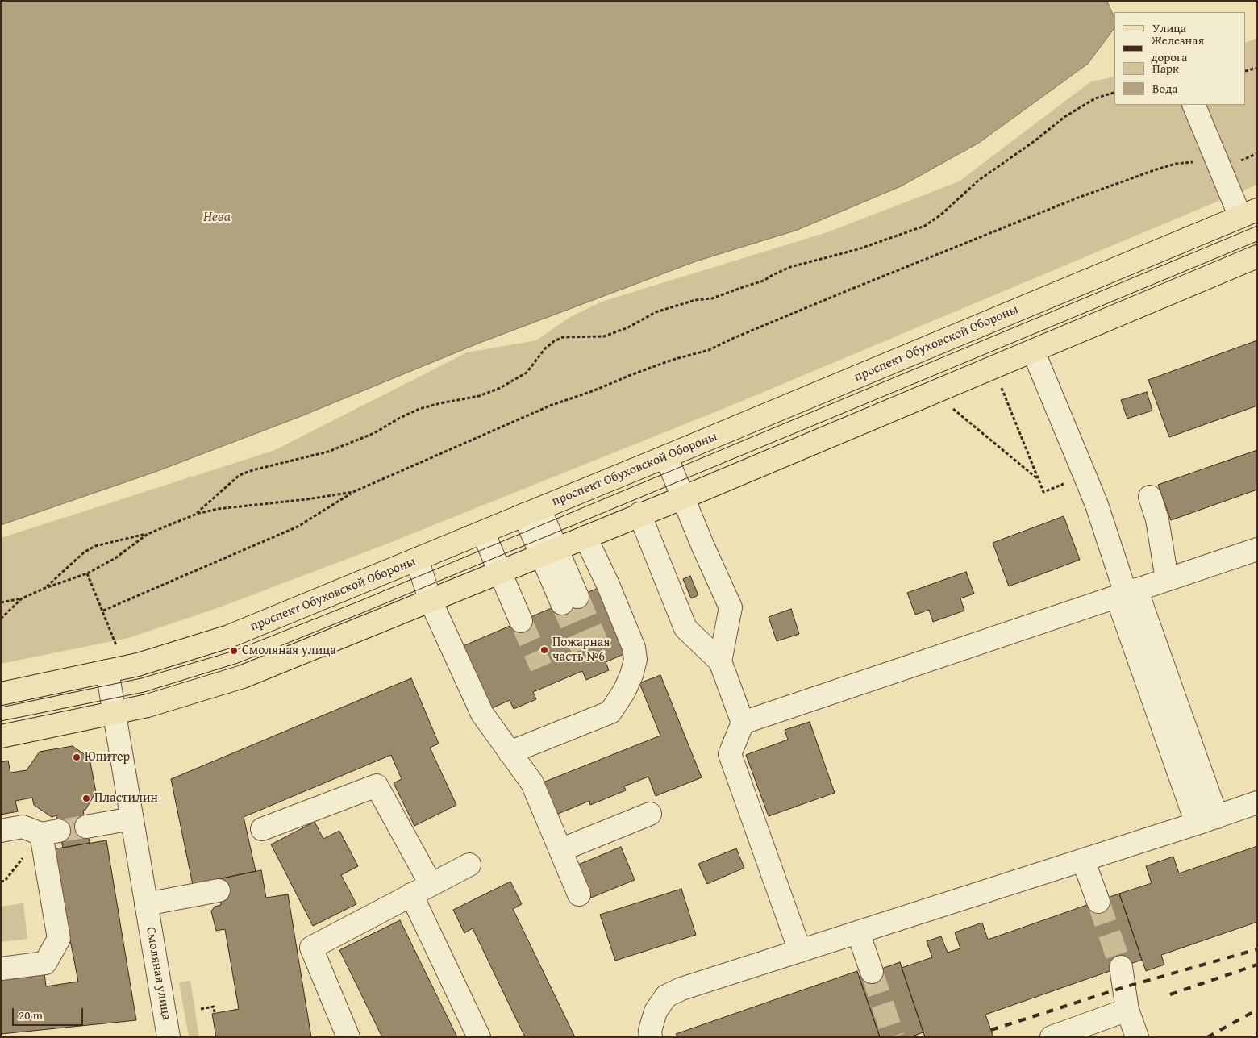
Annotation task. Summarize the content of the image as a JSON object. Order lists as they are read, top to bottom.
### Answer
{
  "streets": {
    "main road": ["проспект Обуховской Обороны"],
    "street": ["Смоляная улица"]
  },
  "crossings": [
    ["проспект Обуховской Обороны", "Смоляная улица"]
  ],
  "water": ["Нева"],
  "places": [
    "Пожарная часть №6",
    "Смоляная улица",
    "Юпитер",
    "Пластилин"
  ],
  "legend": [
    "Улица",
    "Железная дорога",
    "Парк",
    "Вода"
  ],
  "scale_bar": "20 m"
}
